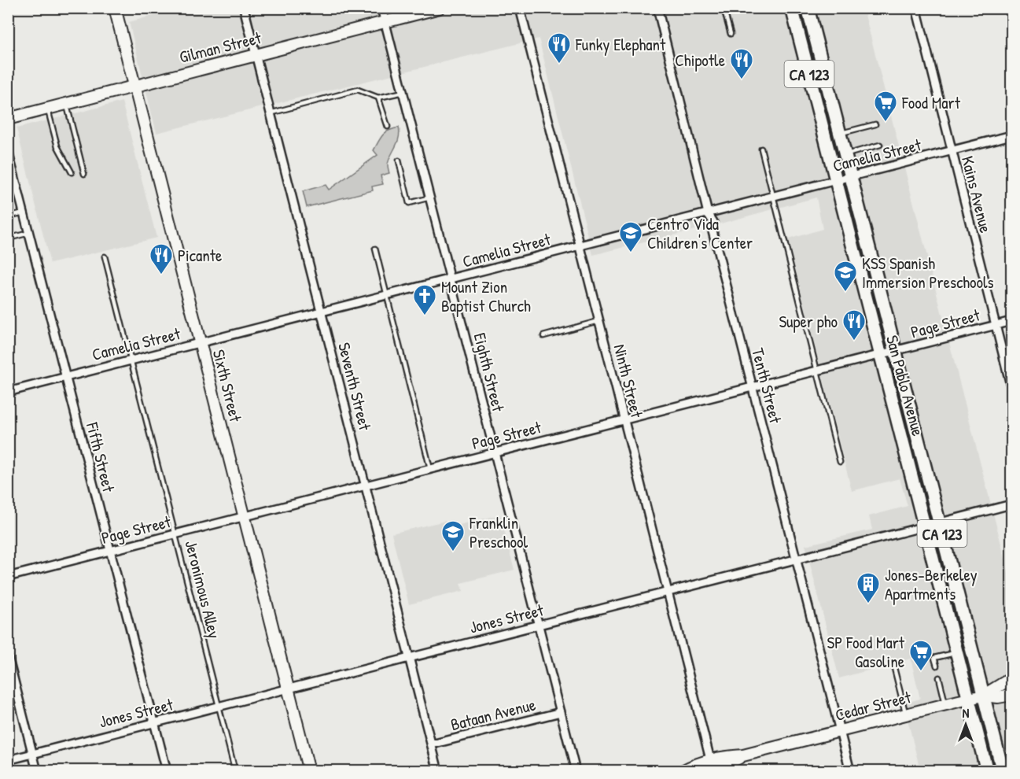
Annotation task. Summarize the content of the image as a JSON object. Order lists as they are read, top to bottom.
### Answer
{
  "streets": {
    "main road": ["CA 123", "San Pablo Avenue"],
    "street": [
      "Gilman Street",
      "Camelia Street",
      "Kains Avenue",
      "Page Street",
      "Eighth Street",
      "Ninth Street",
      "Sixth Street",
      "Tenth Street",
      "Seventh Street",
      "Fifth Street",
      "Jones Street",
      "Cedar Street",
      "Bataan Avenue"
    ],
    "lane": ["Jeronimous Alley"]
  },
  "crossings": [
    ["Gilman Street", "Eighth Street"],
    ["Gilman Street", "Sixth Street"],
    ["Gilman Street", "Seventh Street"],
    ["Camelia Street", "Kains Avenue"],
    ["Camelia Street", "Eighth Street"],
    ["Camelia Street", "Ninth Street"],
    ["Camelia Street", "Sixth Street"],
    ["Camelia Street", "Tenth Street"],
    ["Camelia Street", "San Pablo Avenue"],
    ["Camelia Street", "Seventh Street"],
    ["Camelia Street", "Fifth Street"],
    ["Camelia Street", "Jeronimous Alley"],
    ["Kains Avenue", "Page Street"],
    ["Page Street", "Eighth Street"],
    ["Page Street", "Ninth Street"],
    ["Page Street", "Sixth Street"],
    ["Page Street", "Tenth Street"],
    ["Page Street", "San Pablo Avenue"],
    ["Page Street", "Seventh Street"],
    ["Page Street", "Fifth Street"],
    ["Page Street", "Jeronimous Alley"],
    ["Eighth Street", "Jones Street"],
    ["Eighth Street", "Bataan Avenue"],
    ["Ninth Street", "Jones Street"],
    ["Ninth Street", "Cedar Street"],
    ["Sixth Street", "Jones Street"],
    ["Tenth Street", "Jones Street"],
    ["Tenth Street", "Cedar Street"],
    ["San Pablo Avenue", "Jones Street"],
    ["San Pablo Avenue", "Cedar Street"],
    ["Seventh Street", "Jones Street"],
    ["Seventh Street", "Bataan Avenue"],
    ["Fifth Street", "Jones Street"],
    ["Jeronimous Alley", "Jones Street"]
  ],
  "places": {
    "restaurant": [
      "Funky Elephant",
      "Chipotle",
      "Picante",
      "Super pho"
    ],
    "supermarket": ["Food Mart", "SP Food Mart Gasoline"],
    "school or university": ["Centro Vida Children's Center", "KSS Spanish Immersion Preschools", "Franklin Preschool"],
    "church": ["Mount Zion Baptist Church"],
    "building": ["Jones-Berkeley Apartments"]
  },
  "north": "top"
}
